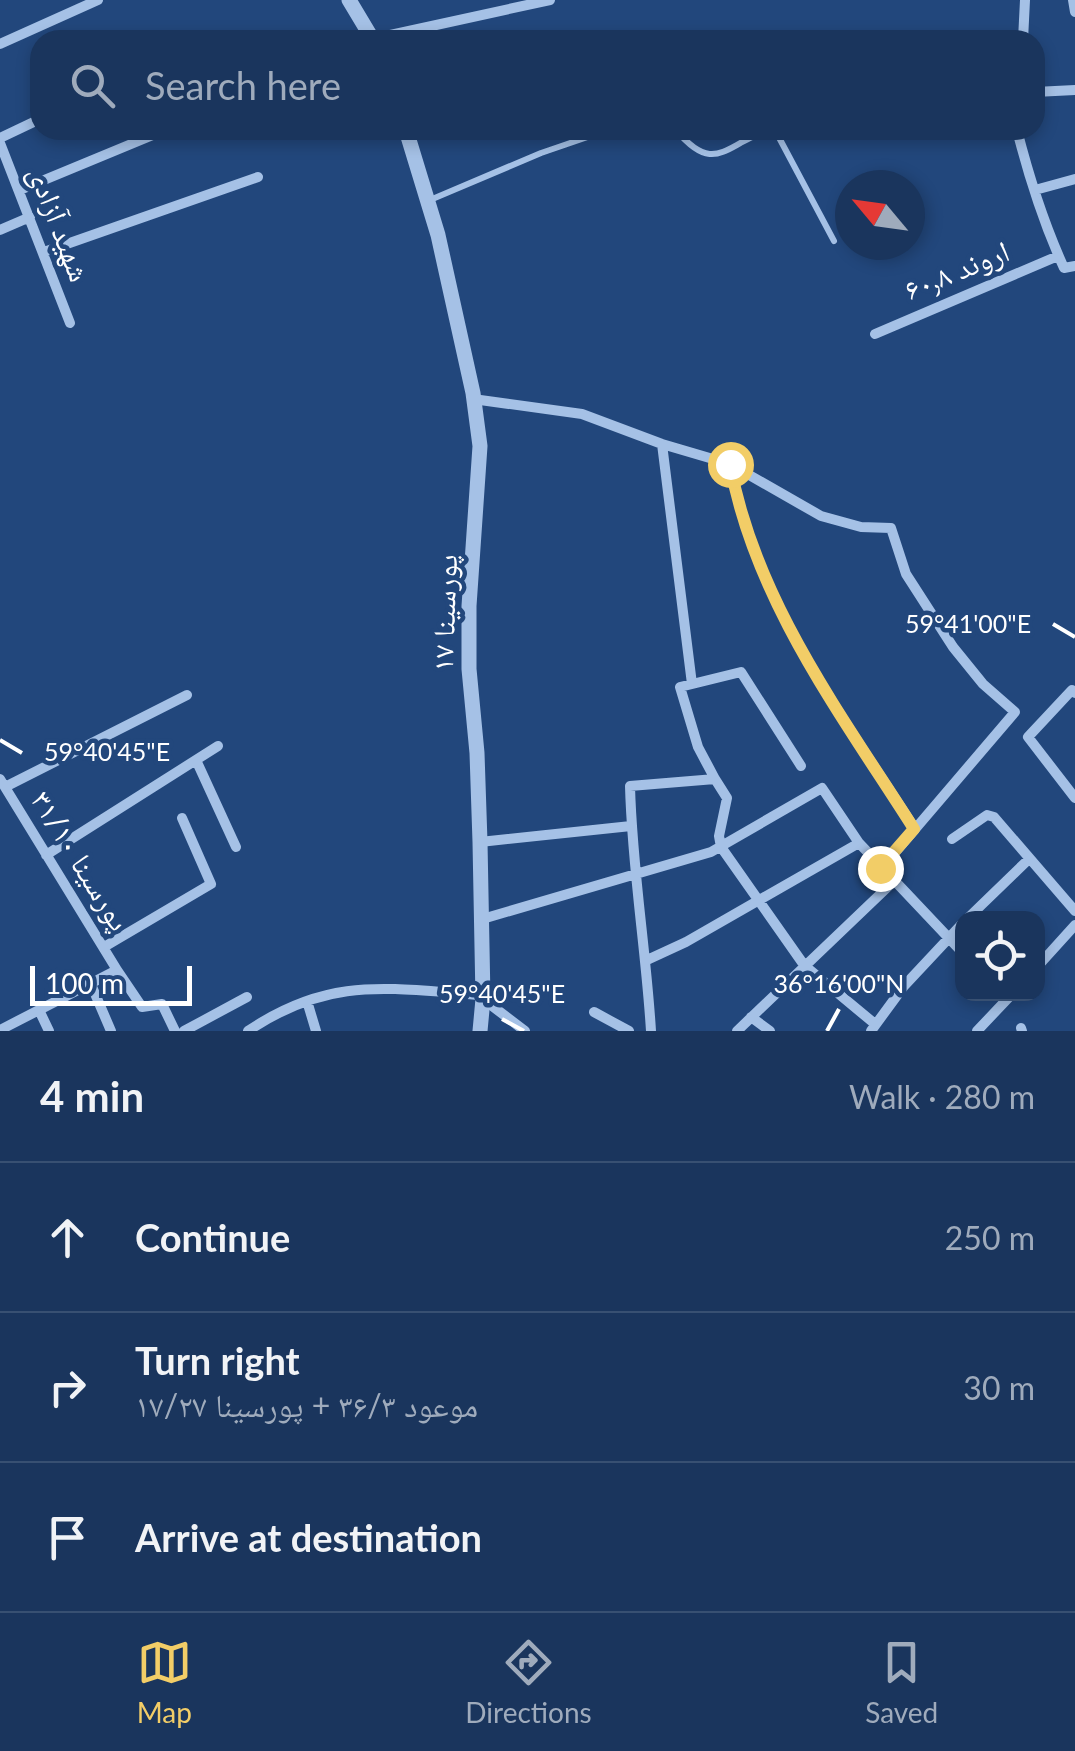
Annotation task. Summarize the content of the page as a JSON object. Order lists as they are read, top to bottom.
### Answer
{
  "streets": {
    "street": [
      "شهید آزادی",
      "اروند ۶۰٫۸",
      "پورسینا ۱۷",
      "پورسینا ۳۱/۱۰"
    ]
  },
  "scale_bar": "100 m",
  "north": "top left",
  "page": {
    "search": "Search here",
    "scale": "100 m",
    "heading": ["4 min", "Walk · 280 m"],
    "list": [
      ["Continue", "250 m"],
      ["Turn right", "موعود ۳۶/۳ + پورسینا ۱۷/۲۷", "30 m"],
      "Arrive at destination"
    ],
    "nav": ["Map", "Directions", "Saved"]
  },
  "coordinates": ["59°41'00\"E", "59°40'45\"E", "36°16'00\"N"]
}
